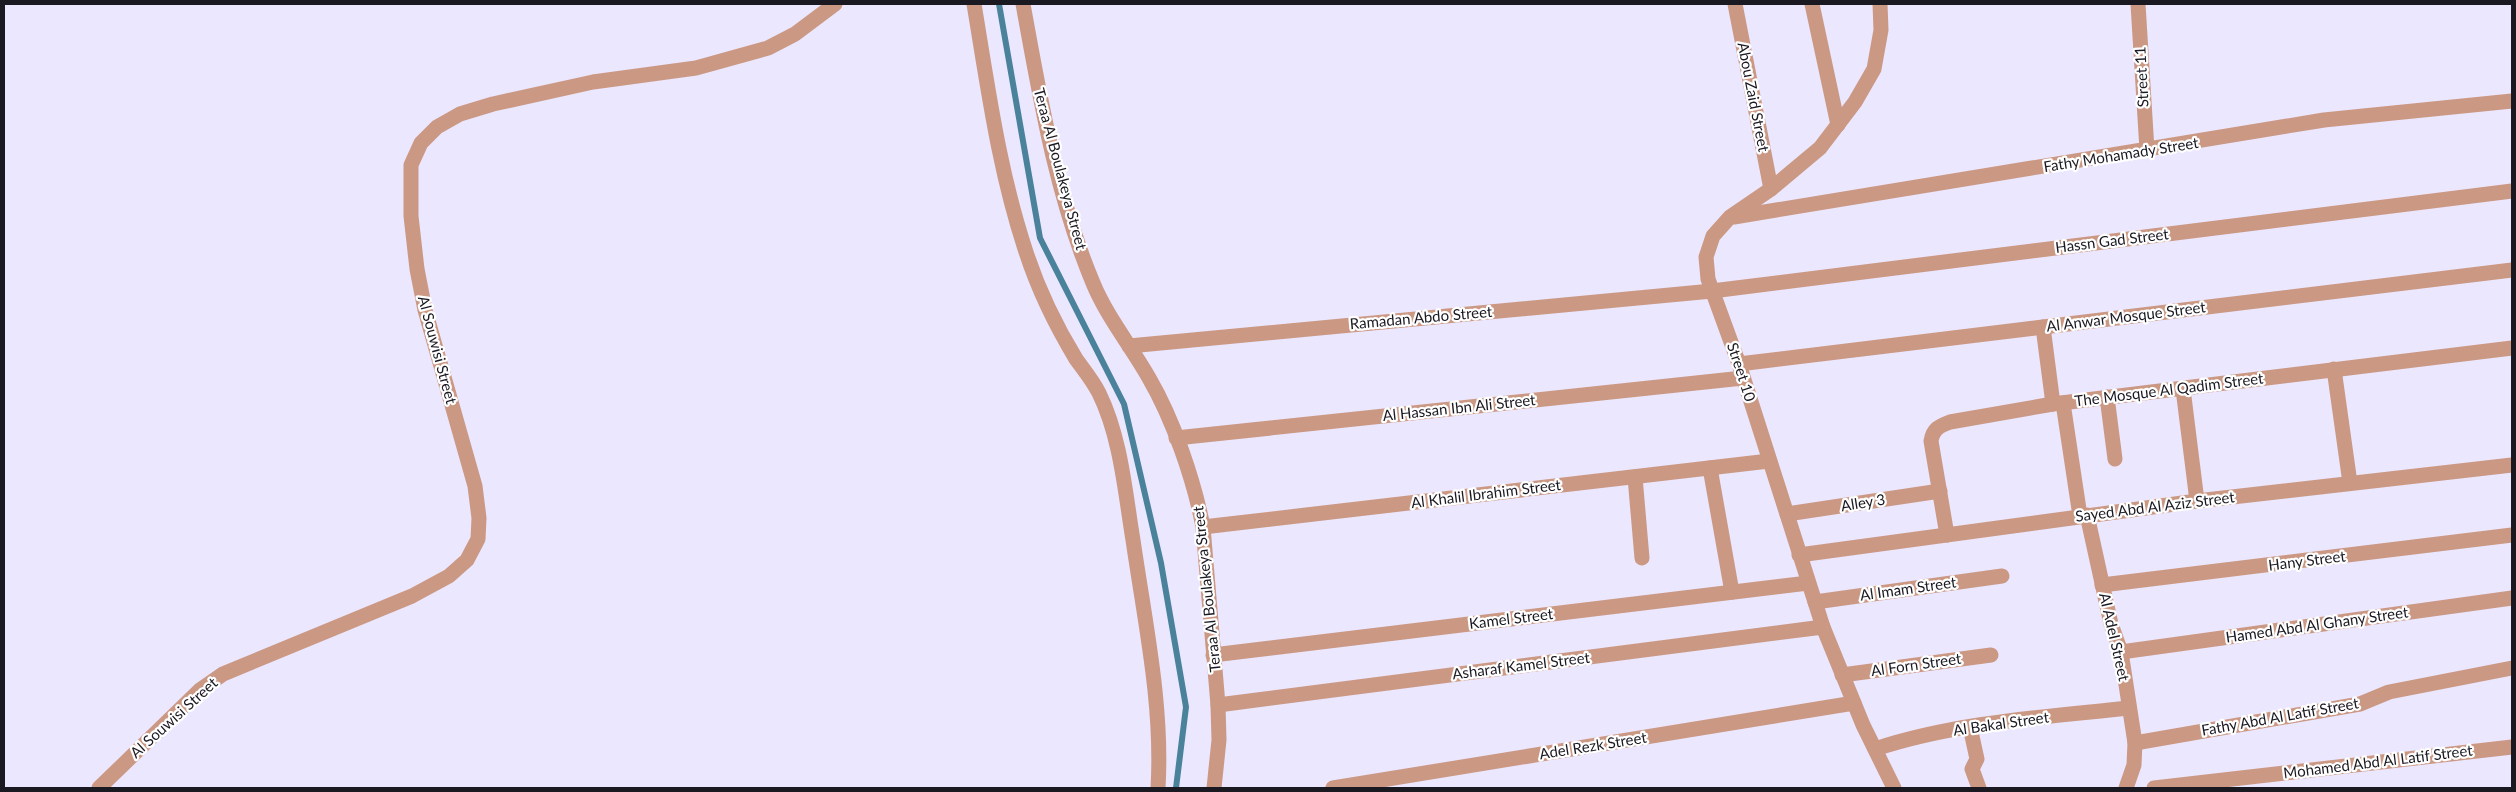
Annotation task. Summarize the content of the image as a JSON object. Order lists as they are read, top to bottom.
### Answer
{
  "streets": {
    "street": [
      "Street 11",
      "Abou Zaid Street",
      "Fathy Mohamady Street",
      "Teraa Al Boulakeya Street",
      "Hassn Gad Street",
      "Al Anwar Mosque Street",
      "Ramadan Abdo Street",
      "Al Souwisi Street",
      "Street 10",
      "The Mosque Al Qadim Street",
      "Al Hassan Ibn Ali Street",
      "Al Khalil Ibrahim Street",
      "Alley 3",
      "Sayed Abd Al Aziz Street",
      "Hany Street",
      "Al Imam Street",
      "Kamel Street",
      "Hamed Abd Al Ghany Street",
      "Al Adel Street",
      "Al Forn Street",
      "Asharaf Kamel Street",
      "Fathy Abd Al Latif Street",
      "Al Bakal Street",
      "Adel Rezk Street",
      "Mohamed Abd Al Latif Street"
    ]
  },
  "crossings": [
    ["Street 11", "Fathy Mohamady Street"],
    ["Abou Zaid Street", "Street 10"],
    ["Fathy Mohamady Street", "Street 10"],
    ["Teraa Al Boulakeya Street", "Ramadan Abdo Street"],
    ["Teraa Al Boulakeya Street", "Al Hassan Ibn Ali Street"],
    ["Teraa Al Boulakeya Street", "Al Khalil Ibrahim Street"],
    ["Teraa Al Boulakeya Street", "Kamel Street"],
    ["Teraa Al Boulakeya Street", "Asharaf Kamel Street"],
    ["Hassn Gad Street", "Ramadan Abdo Street"],
    ["Hassn Gad Street", "Street 10"],
    ["Al Anwar Mosque Street", "Street 10"],
    ["Al Anwar Mosque Street", "Al Hassan Ibn Ali Street"],
    ["Al Anwar Mosque Street", "Al Adel Street"],
    ["Ramadan Abdo Street", "Street 10"],
    ["Street 10", "Al Hassan Ibn Ali Street"],
    ["Street 10", "Al Khalil Ibrahim Street"],
    ["Street 10", "Alley 3"],
    ["Street 10", "Sayed Abd Al Aziz Street"],
    ["Street 10", "Al Imam Street"],
    ["Street 10", "Kamel Street"],
    ["Street 10", "Al Forn Street"],
    ["Street 10", "Asharaf Kamel Street"],
    ["Street 10", "Al Bakal Street"],
    ["Street 10", "Adel Rezk Street"],
    ["The Mosque Al Qadim Street", "Alley 3"],
    ["The Mosque Al Qadim Street", "Sayed Abd Al Aziz Street"],
    ["The Mosque Al Qadim Street", "Al Adel Street"],
    ["Sayed Abd Al Aziz Street", "Al Adel Street"],
    ["Hany Street", "Al Adel Street"],
    ["Hamed Abd Al Ghany Street", "Al Adel Street"],
    ["Al Adel Street", "Fathy Abd Al Latif Street"],
    ["Al Adel Street", "Al Bakal Street"]
  ]
}
